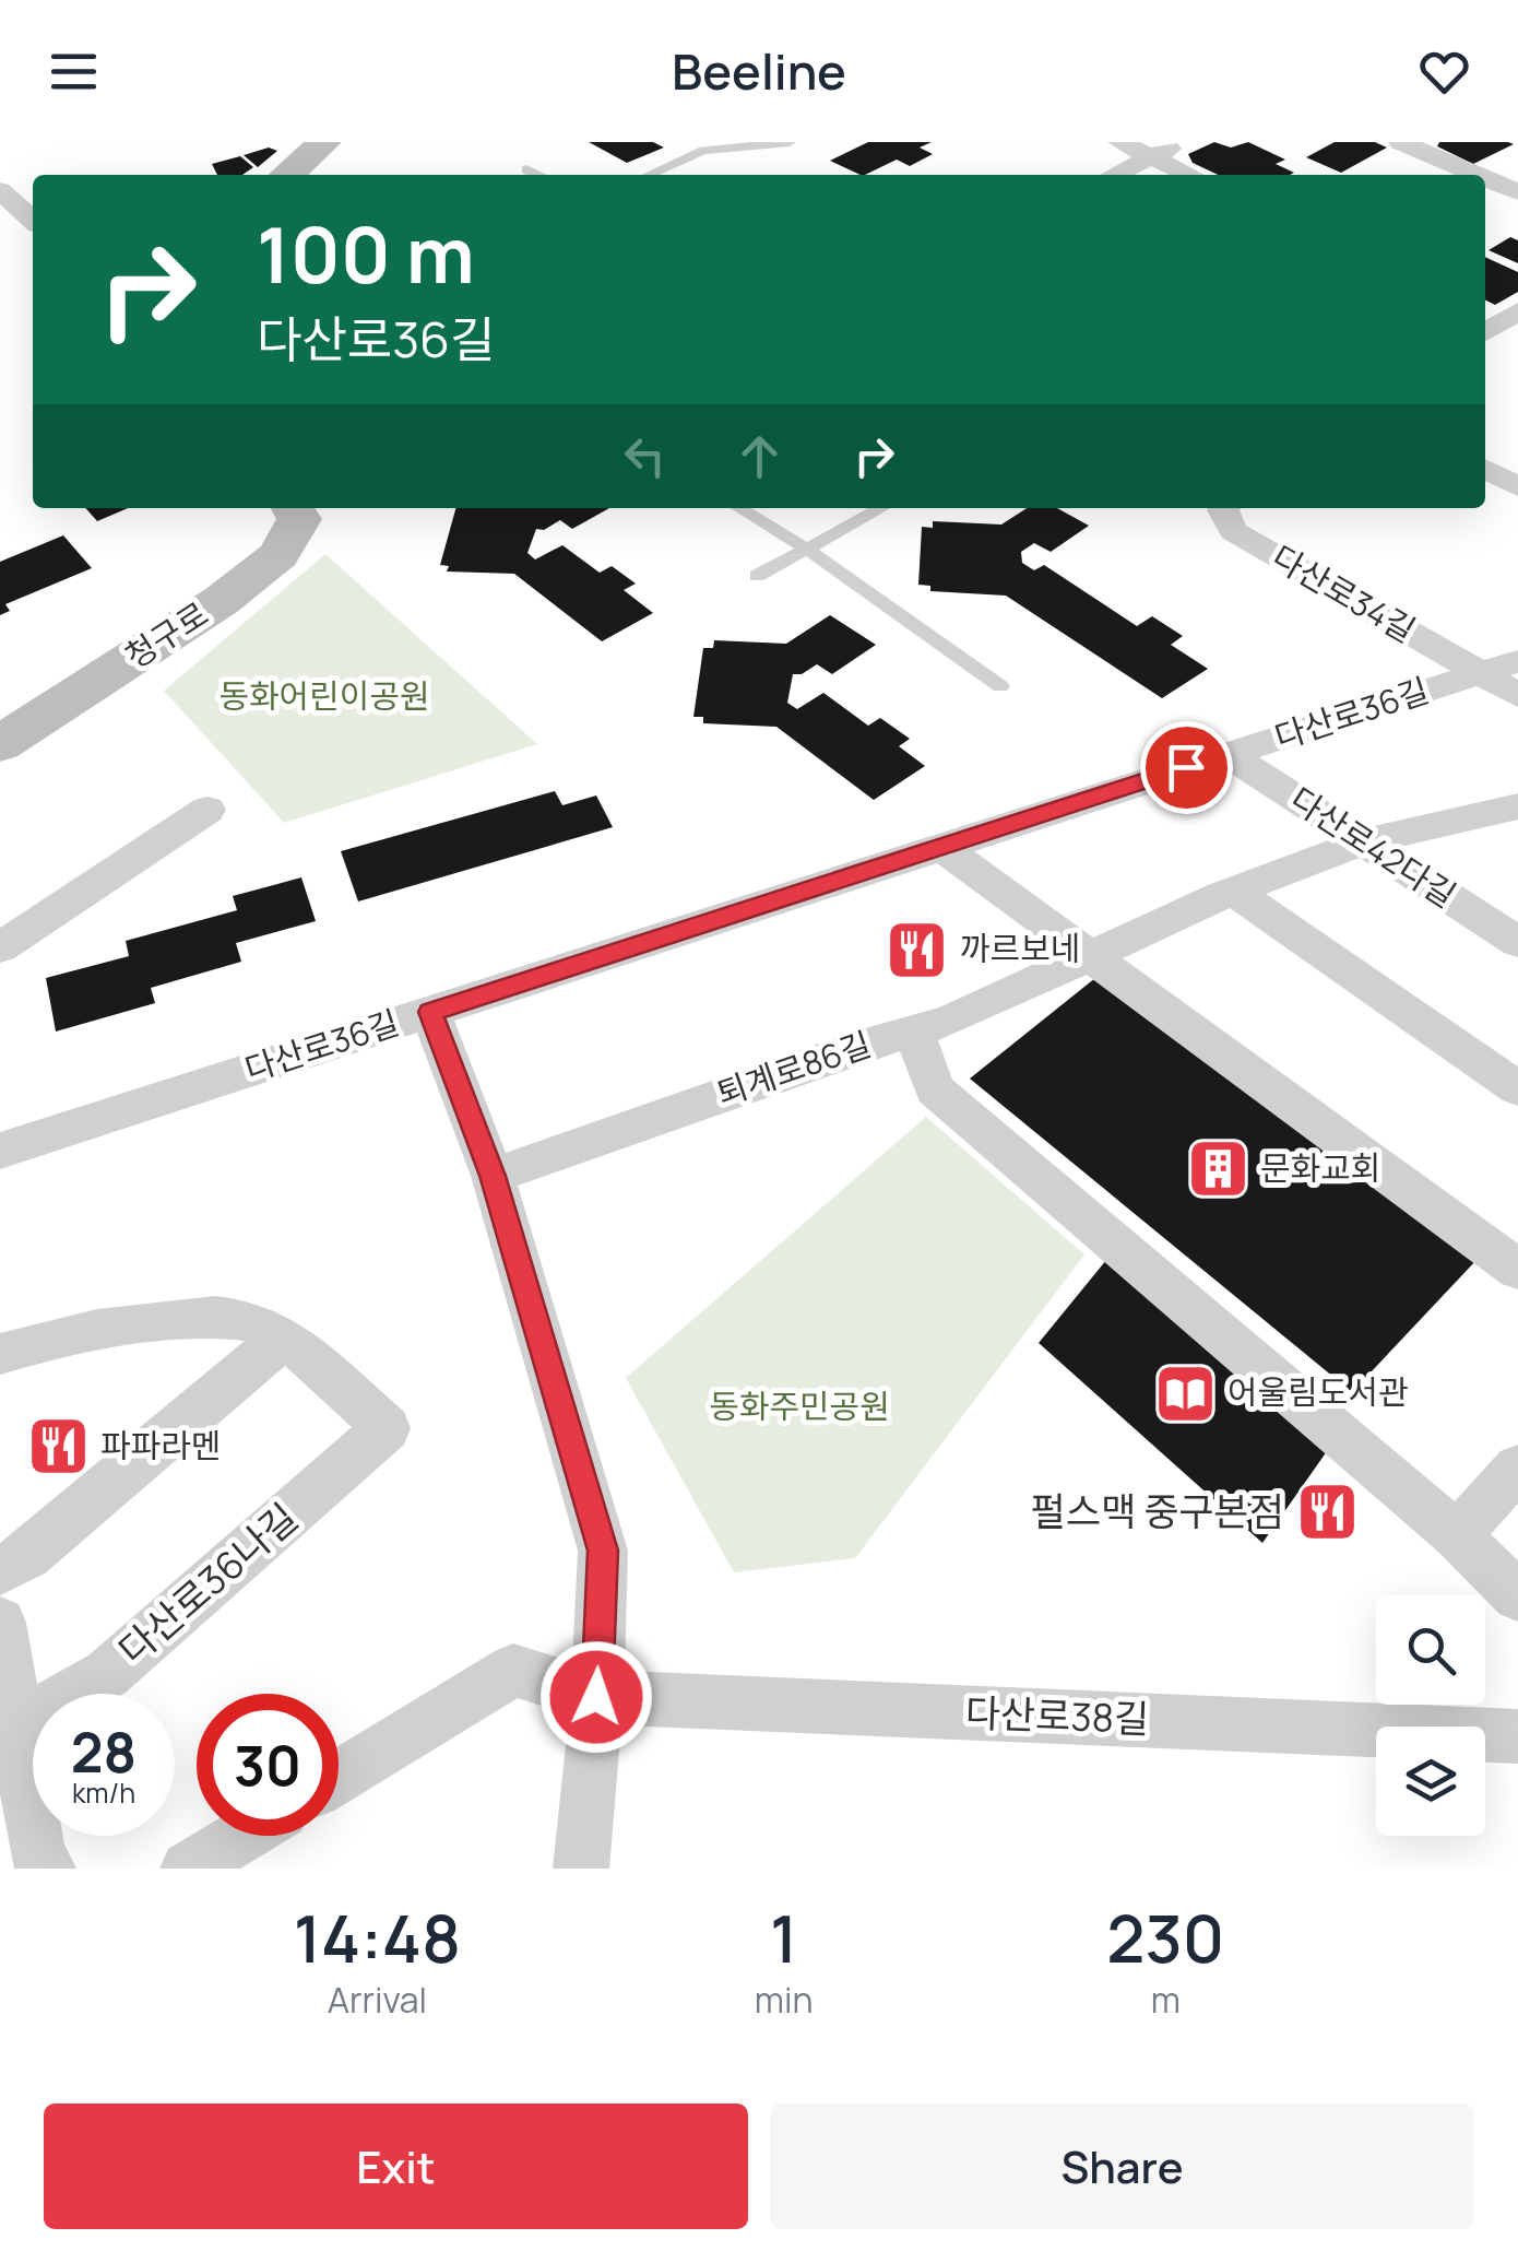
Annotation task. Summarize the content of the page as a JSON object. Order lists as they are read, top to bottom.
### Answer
{
  "streets": {
    "main road": ["청구로"],
    "street": [
      "다산로34길",
      "다산로36길",
      "다산로42다길",
      "퇴계로86길",
      "다산로36나길",
      "다산로38길"
    ]
  },
  "crossings": [
    ["다산로34길", "다산로36길"],
    ["다산로36길", "다산로42다길"],
    ["다산로42다길", "퇴계로86길"]
  ],
  "parks": ["동화어린이공원", "동화주민공원"],
  "places": {
    "restaurant": ["까르보네", "파파라멘", "펄스맥 중구본점"],
    "building": ["문화교회"],
    "library": ["어울림도서관"]
  },
  "page": {
    "header": "Beeline",
    "turn": ["100 m", "다산로36길"],
    "speed": "28 km/h",
    "limit": "30",
    "eta": [
      "14:48",
      "Arrival",
      "1",
      "min",
      "230",
      "m"
    ],
    "buttons": ["Exit", "Share"]
  }
}
